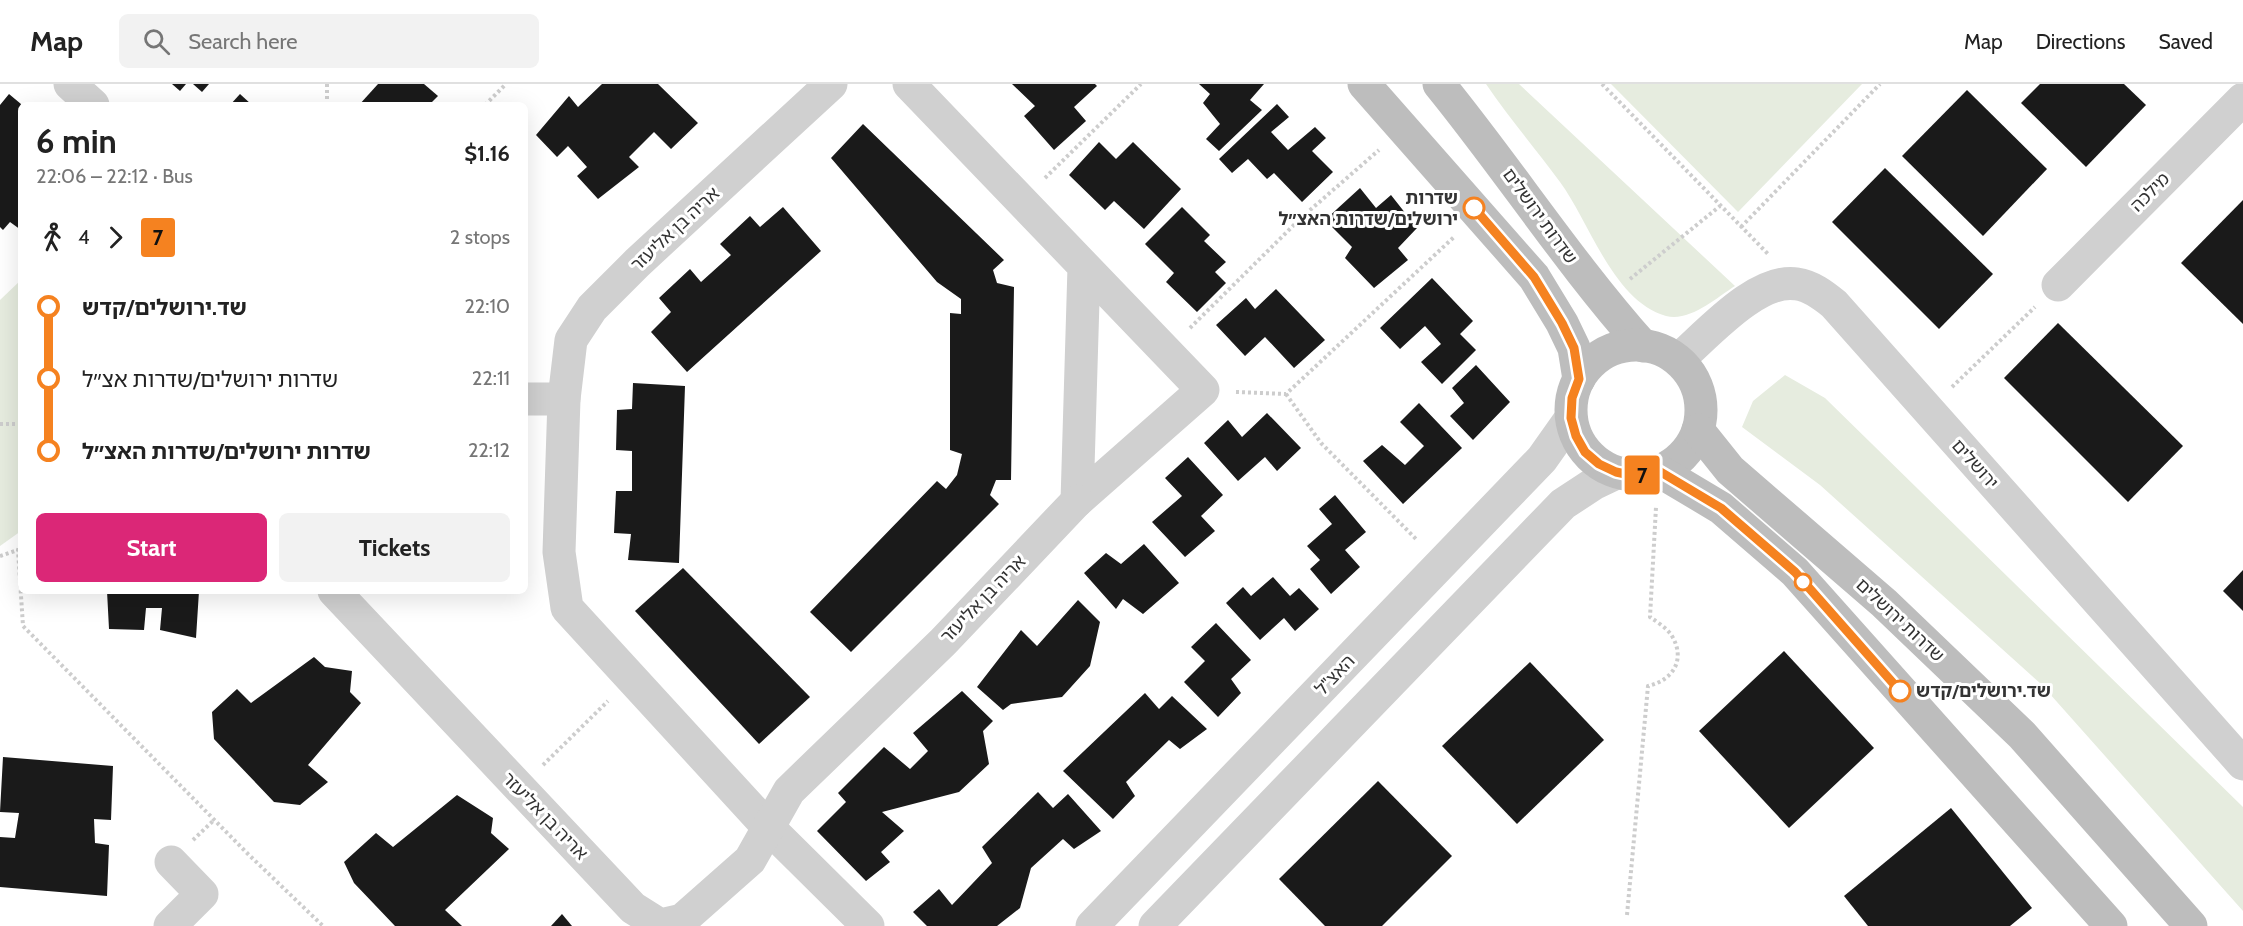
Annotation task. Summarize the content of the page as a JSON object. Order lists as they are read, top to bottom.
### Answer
{
  "streets": {
    "main road": ["שדרות ירושלים"],
    "street": [
      "מילכה",
      "אריה בן אליעזר",
      "ירושלים",
      "האצ\"ל"
    ]
  },
  "crossings": [
    ["שדרות ירושלים", "האצ\"ל"]
  ],
  "places": ["שדרות ירושלים/שדרות האצ״ל", "שד.ירושלים/קדש"],
  "lines": ["bus line 7"],
  "page": {
    "header": "Map",
    "search": "Search here",
    "nav": ["Map", "Directions", "Saved"],
    "on_map": "7",
    "heading": ["6 min", "22:06 – 22:12 · Bus", "$1.16"],
    "legs": ["4", "7", "2 stops"],
    "list": [
      {
        "name": "שד.ירושלים/קדש",
        "value": "22:10"
      },
      {
        "name": "שדרות ירושלים/שדרות אצ״ל",
        "value": "22:11"
      },
      {
        "name": "שדרות ירושלים/שדרות האצ״ל",
        "value": "22:12"
      }
    ],
    "buttons": ["Start", "Tickets"]
  }
}
